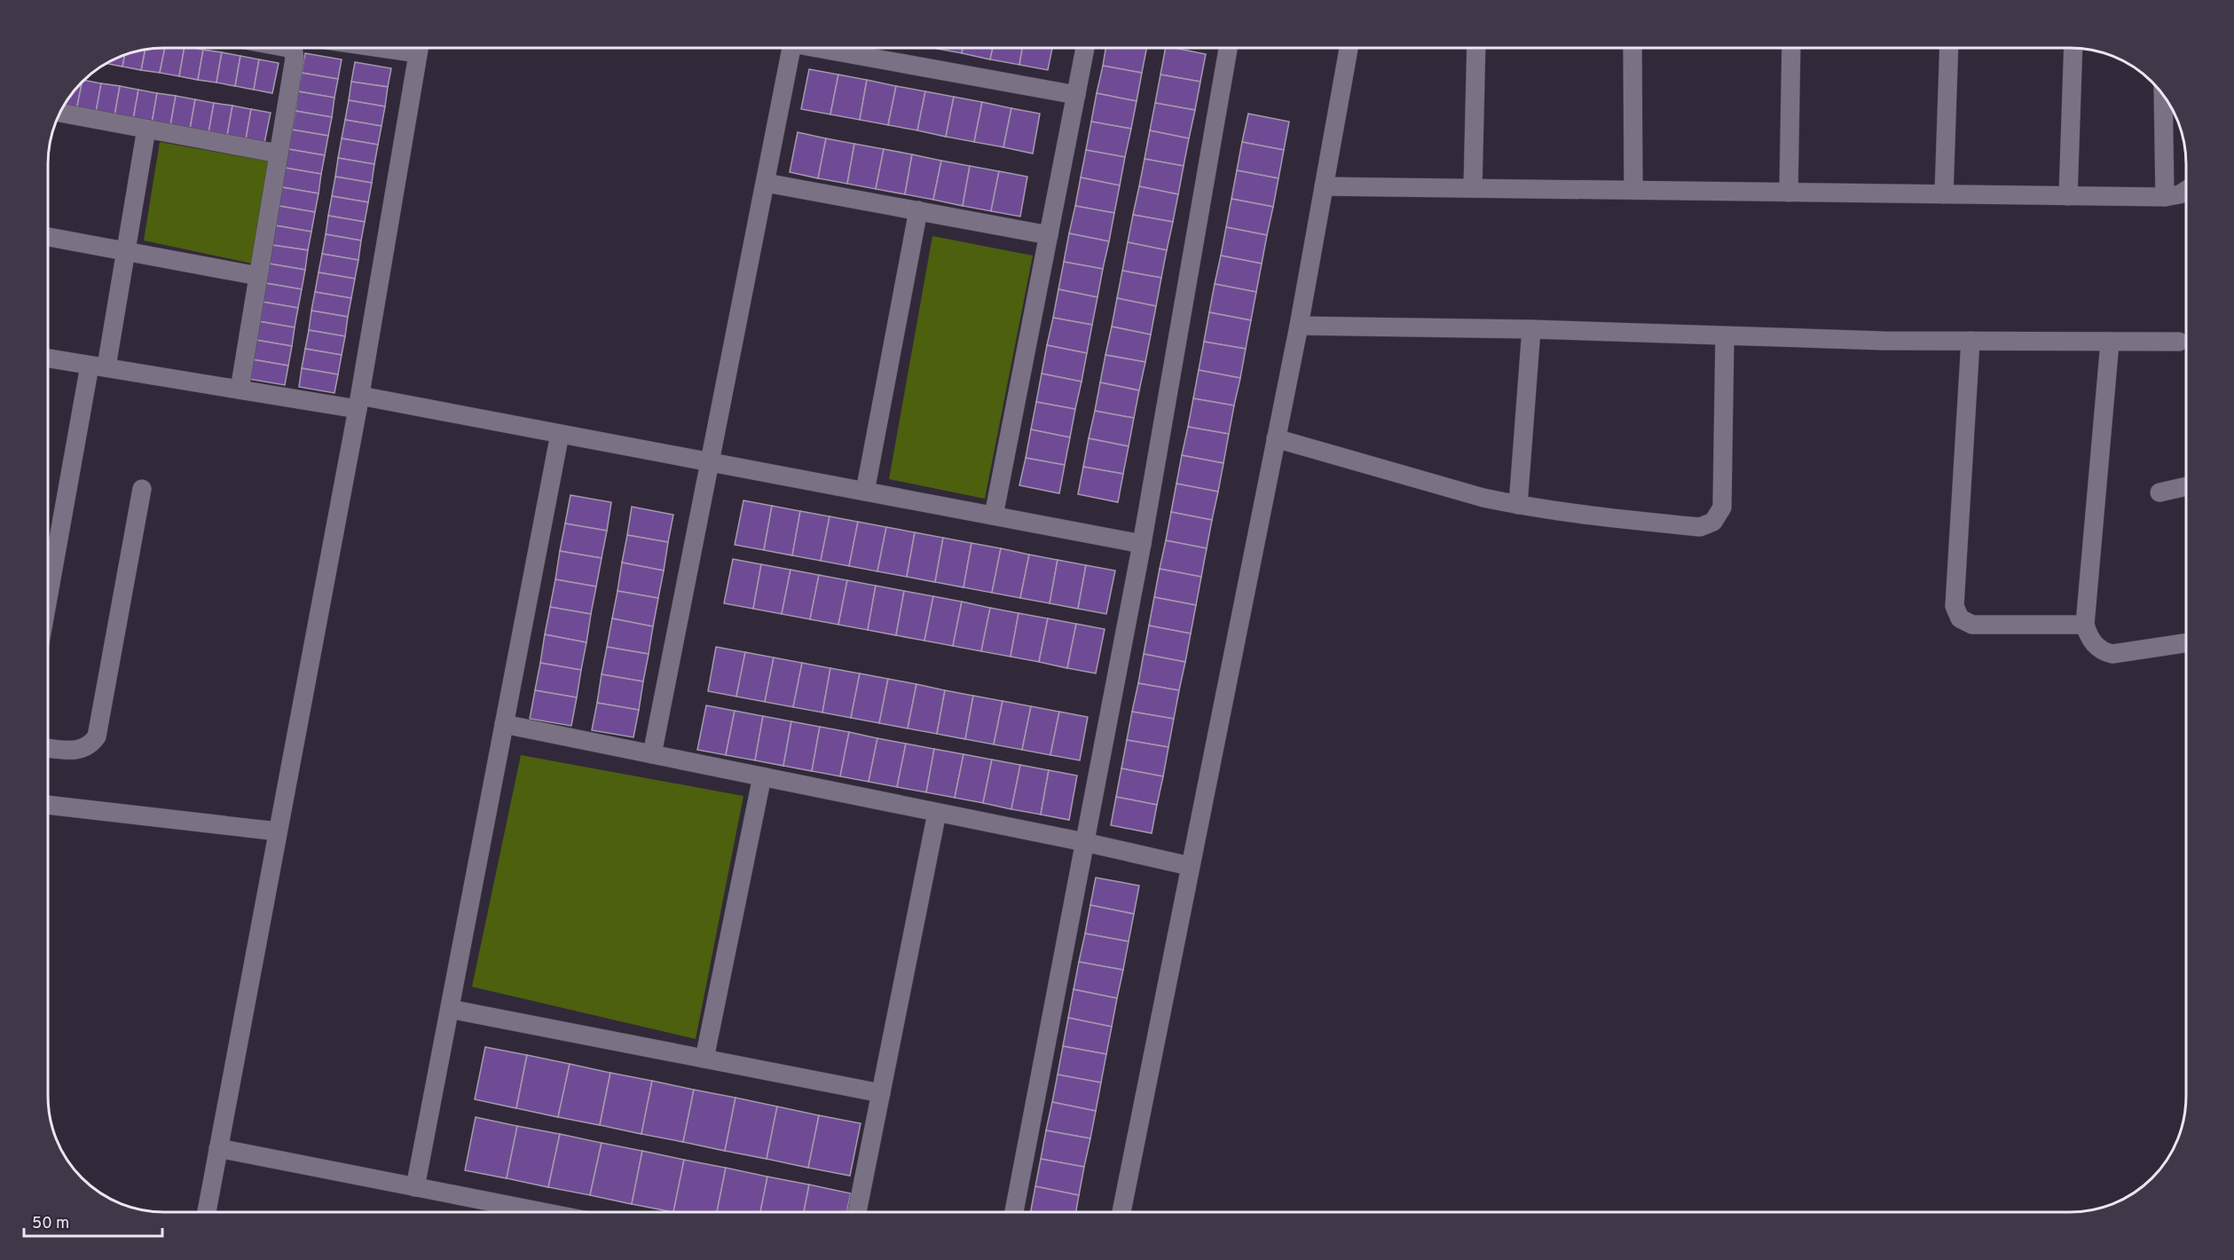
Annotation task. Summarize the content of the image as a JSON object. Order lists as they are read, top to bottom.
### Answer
{
  "scale_bar": "50 m"
}
